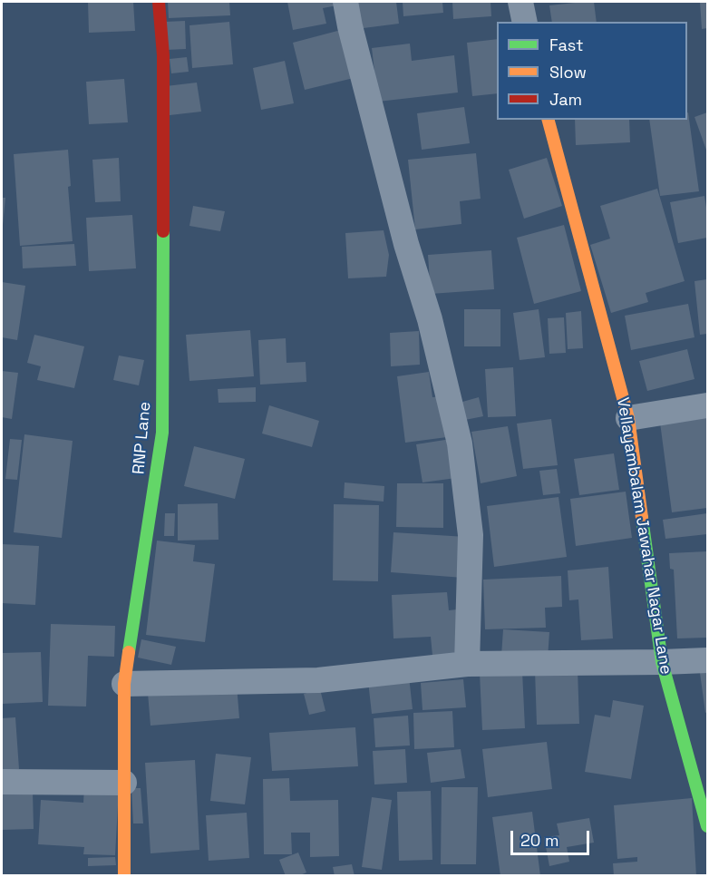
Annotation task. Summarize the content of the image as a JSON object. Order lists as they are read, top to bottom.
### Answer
{
  "streets": {
    "street": ["RNP Lane", "Vellayambalam Jawahar Nagar Lane"]
  },
  "legend": ["Fast", "Slow", "Jam"],
  "scale_bar": "20 m"
}
